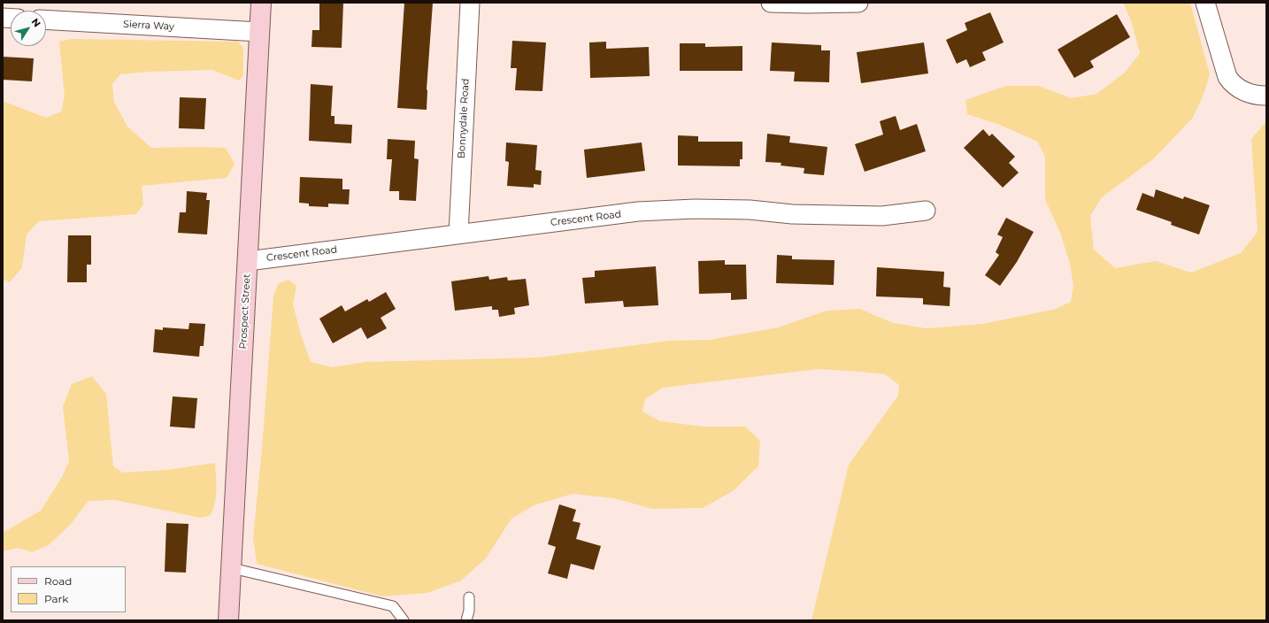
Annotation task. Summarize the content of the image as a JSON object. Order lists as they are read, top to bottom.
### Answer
{
  "streets": {
    "main road": ["Prospect Street"],
    "street": ["Sierra Way", "Bonnydale Road", "Crescent Road"]
  },
  "crossings": [
    ["Sierra Way", "Prospect Street"],
    ["Bonnydale Road", "Crescent Road"],
    ["Crescent Road", "Prospect Street"]
  ],
  "legend": ["Road", "Park"],
  "north": "top right"
}
